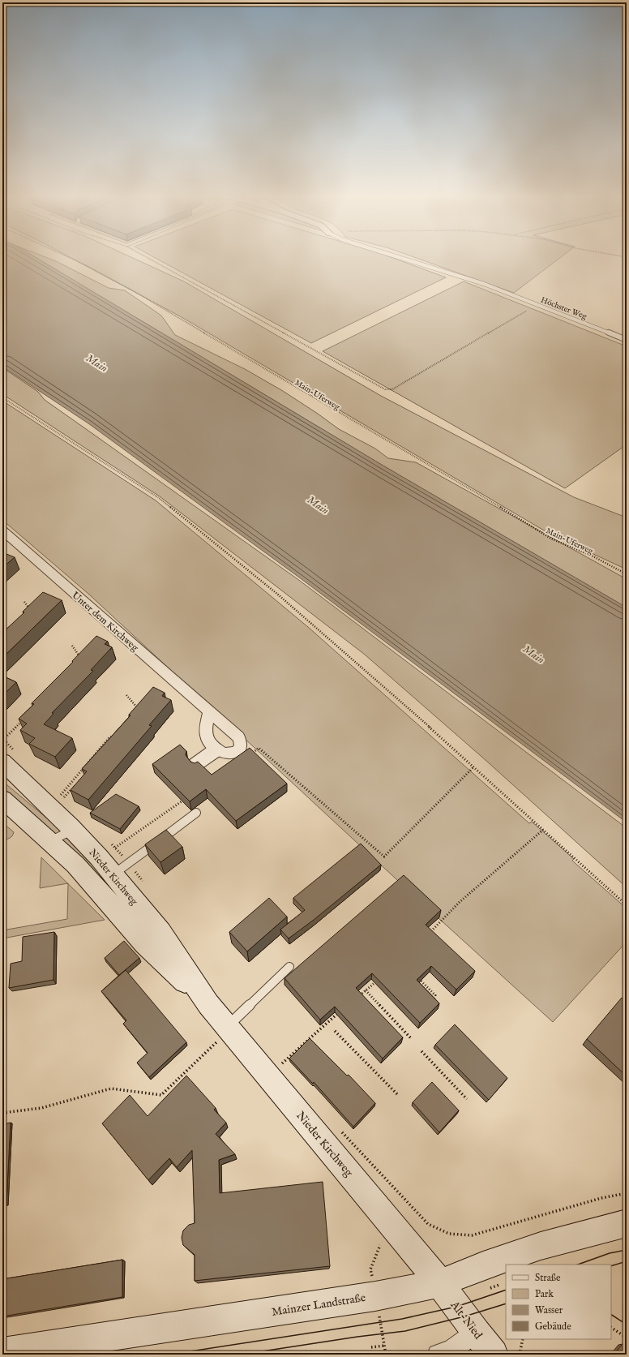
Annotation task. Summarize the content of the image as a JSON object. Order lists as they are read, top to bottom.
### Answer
{
  "streets": {
    "main road": ["Nieder Kirchweg", "Mainzer Landstraße", "Alt-Nied"],
    "street": ["Unter dem Kirchweg"],
    "lane": ["Höchster Weg"],
    "path": ["Main-Uferweg"]
  },
  "crossings": [
    ["Nieder Kirchweg", "Mainzer Landstraße"],
    ["Nieder Kirchweg", "Alt-Nied"],
    ["Mainzer Landstraße", "Alt-Nied"]
  ],
  "water": ["Main"],
  "legend": [
    "Straße",
    "Park",
    "Wasser",
    "Gebäude"
  ]
}
